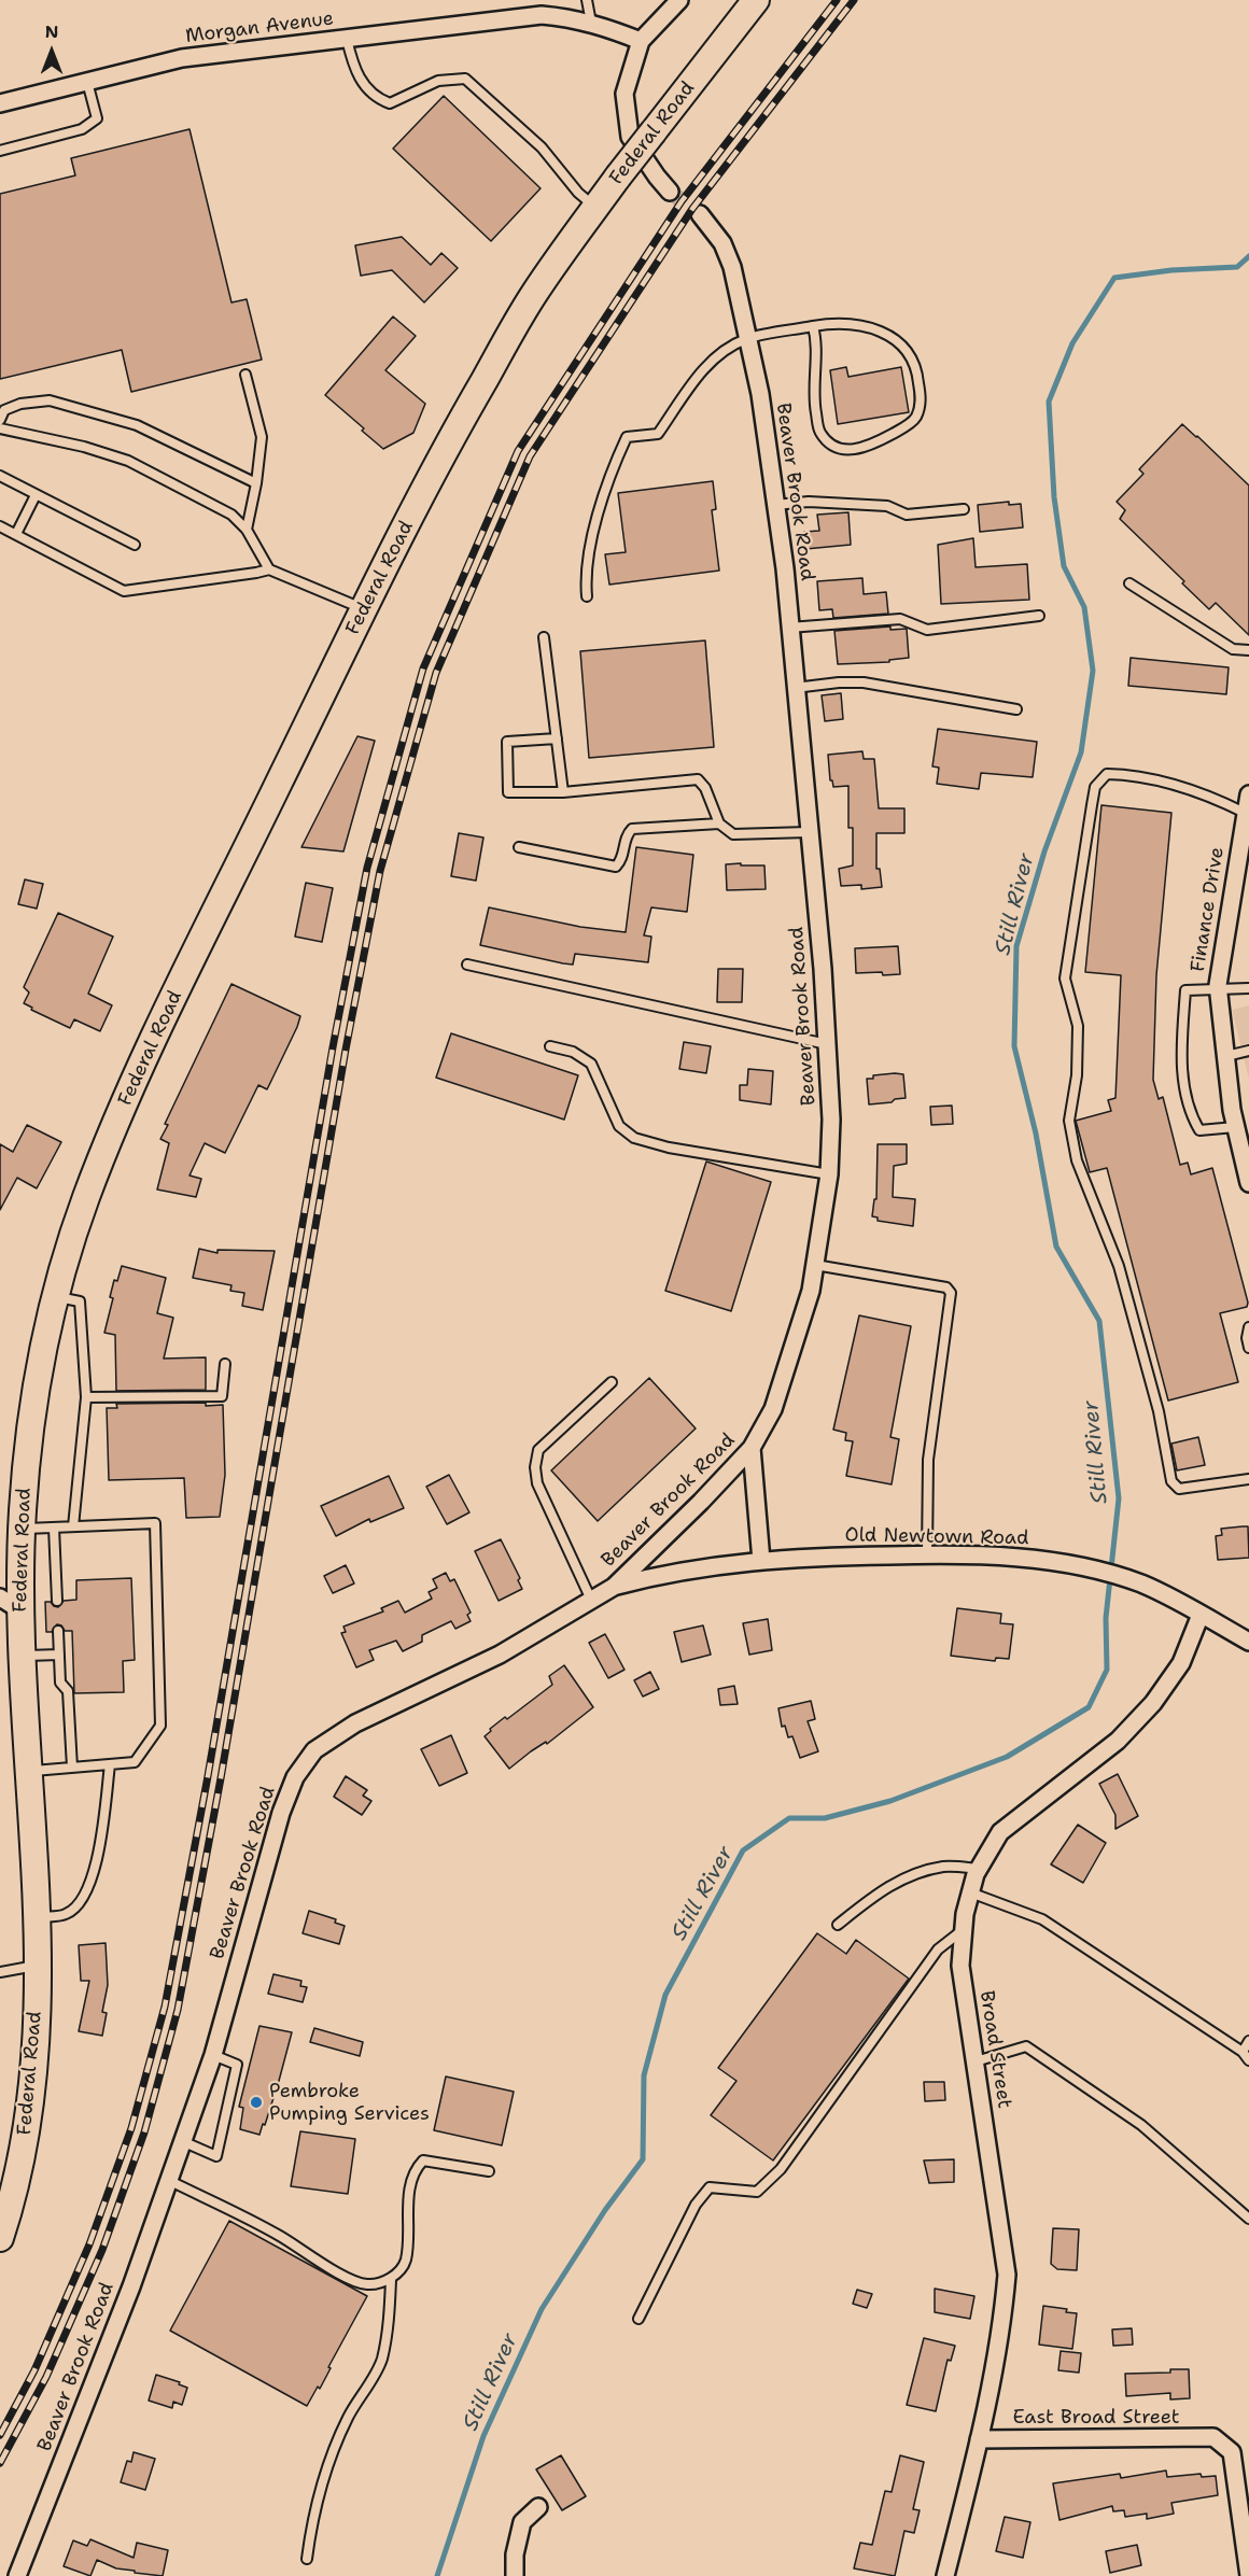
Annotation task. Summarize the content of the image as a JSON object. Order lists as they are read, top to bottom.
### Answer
{
  "streets": {
    "main road": ["Federal Road"],
    "street": [
      "Morgan Avenue",
      "Beaver Brook Road",
      "Finance Drive",
      "Old Newtown Road",
      "Broad Street",
      "East Broad Street"
    ]
  },
  "crossings": [
    ["Beaver Brook Road", "Old Newtown Road"],
    ["Old Newtown Road", "Broad Street"],
    ["Broad Street", "East Broad Street"]
  ],
  "water": ["Still River"],
  "places": ["Pembroke Pumping Services"],
  "north": "top"
}
